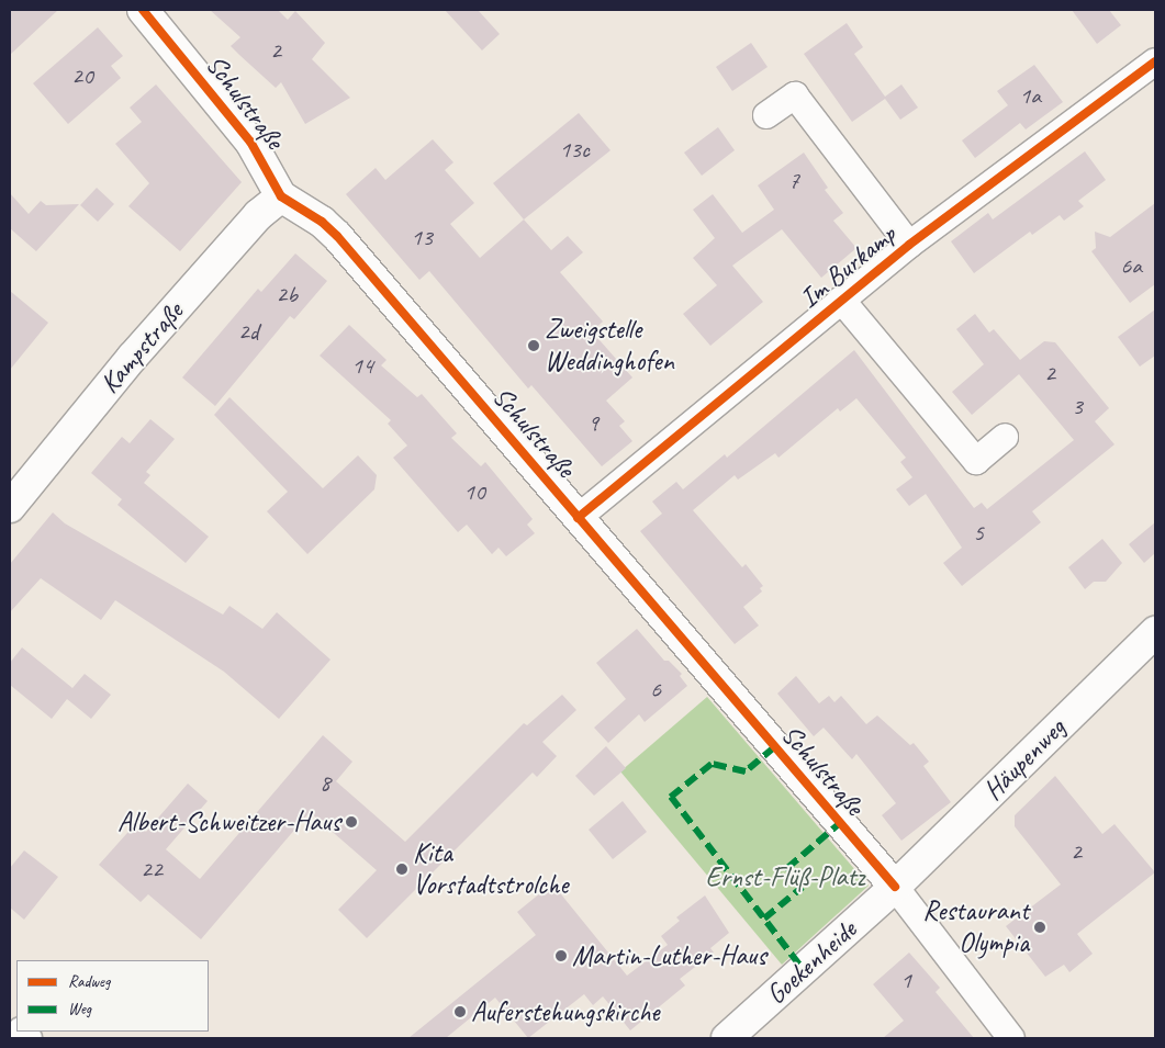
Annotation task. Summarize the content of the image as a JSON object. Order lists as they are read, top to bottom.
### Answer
{
  "streets": {
    "street": [
      "Schulstraße",
      "Im Burkamp",
      "Kampstraße",
      "Häupenweg",
      "Goekenheide"
    ]
  },
  "crossings": [
    ["Schulstraße", "Im Burkamp"],
    ["Schulstraße", "Kampstraße"],
    ["Schulstraße", "Häupenweg"],
    ["Schulstraße", "Goekenheide"],
    ["Häupenweg", "Goekenheide"]
  ],
  "parks": ["Ernst-Flüß-Platz"],
  "places": [
    "Zweigstelle Weddinghofen",
    "Albert-Schweitzer-Haus",
    "Kita Vorstadtstrolche",
    "Restaurant Olympia",
    "Martin-Luther-Haus",
    "Auferstehungskirche"
  ],
  "house_numbers": [
    "2",
    "20",
    "1a",
    "13c",
    "7",
    "13",
    "6a",
    "2b",
    "2d",
    "14",
    "2",
    "3",
    "9",
    "10",
    "5",
    "6",
    "8",
    "2",
    "22",
    "1"
  ],
  "legend": ["Radweg", "Weg"]
}
